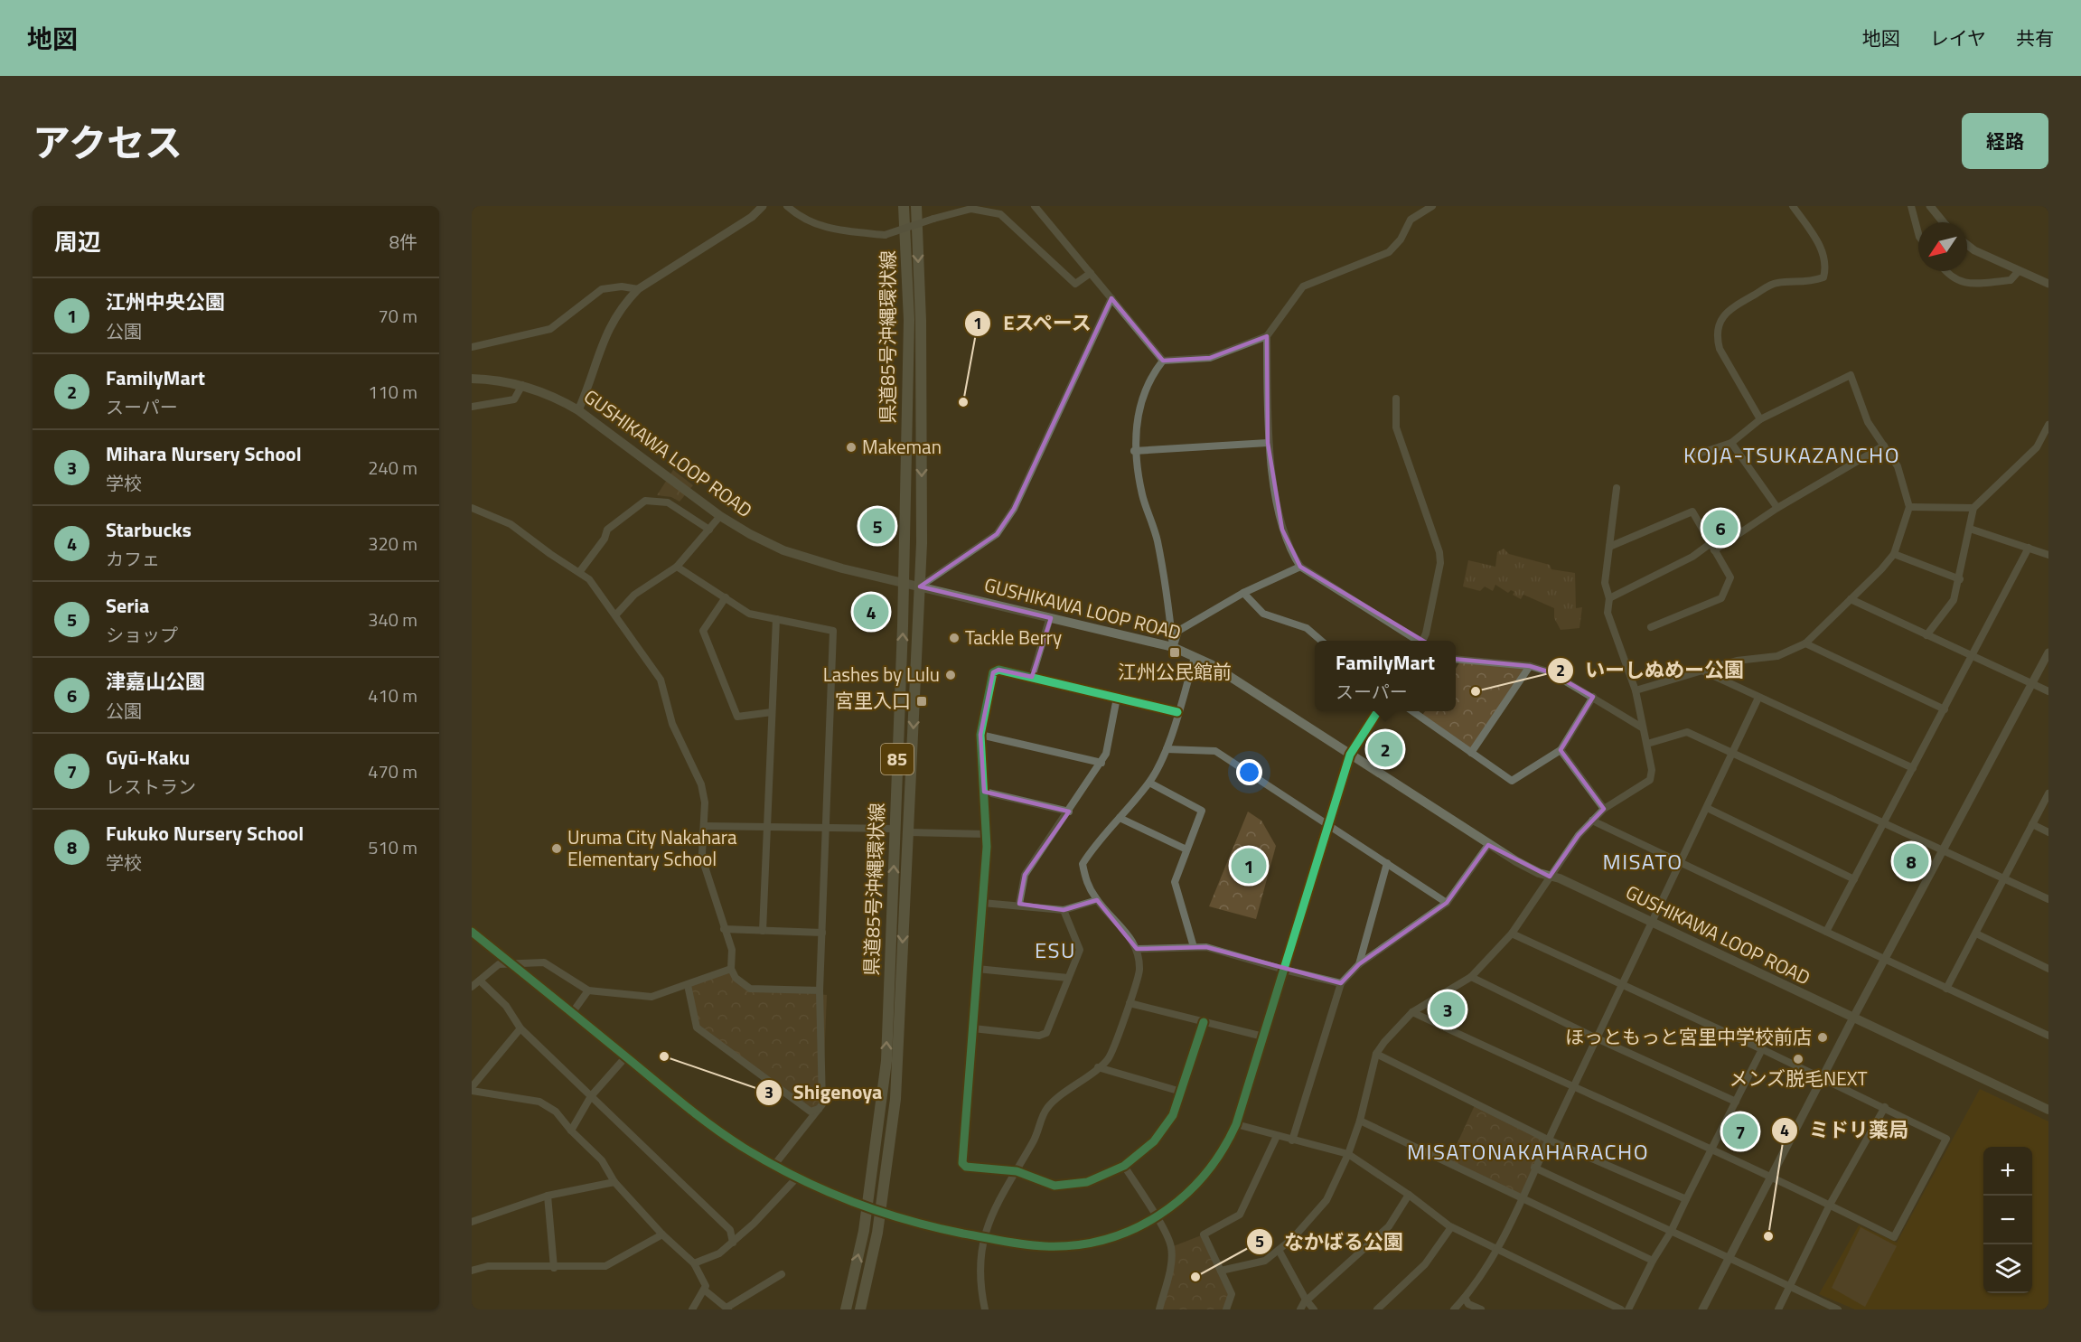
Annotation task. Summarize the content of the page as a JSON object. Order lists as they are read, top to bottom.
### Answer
{
  "streets": {
    "main road": ["県道85号沖縄環状線", "GUSHIKAWA LOOP ROAD", "85"]
  },
  "crossings": [
    ["県道85号沖縄環状線", "GUSHIKAWA LOOP ROAD"]
  ],
  "districts": [
    "KOJA-TSUKAZANCHO",
    "MISATO",
    "ESU",
    "MISATONAKAHARACHO"
  ],
  "places": {
    "other": [
      "Eスペース",
      "Makeman",
      "Tackle Berry",
      "Lashes by Lulu",
      "いーしぬめー公園",
      "Uruma City Nakahara Elementary School",
      "ほっともっと宮里中学校前店",
      "Shigenoya",
      "メンズ脱毛NEXT",
      "ミドリ薬局",
      "なかばる公園"
    ],
    "transit": ["江州公民館前", "宮里入口"]
  },
  "north": "bottom left",
  "page": {
    "header": "地図",
    "nav": ["地図", "レイヤ", "共有"],
    "title": "アクセス",
    "buttons": "経路",
    "heading": ["周辺", "8件"],
    "list": [
      {
        "mark": "1",
        "name": "江州中央公園",
        "note": "公園",
        "value": "70 m"
      },
      {
        "mark": "2",
        "name": "FamilyMart",
        "note": "スーパー",
        "value": "110 m"
      },
      {
        "mark": "3",
        "name": "Mihara Nursery School",
        "note": "学校",
        "value": "240 m"
      },
      {
        "mark": "4",
        "name": "Starbucks",
        "note": "カフェ",
        "value": "320 m"
      },
      {
        "mark": "5",
        "name": "Seria",
        "note": "ショップ",
        "value": "340 m"
      },
      {
        "mark": "6",
        "name": "津嘉山公園",
        "note": "公園",
        "value": "410 m"
      },
      {
        "mark": "7",
        "name": "Gyū-Kaku",
        "note": "レストラン",
        "value": "470 m"
      },
      {
        "mark": "8",
        "name": "Fukuko Nursery School",
        "note": "学校",
        "value": "510 m"
      }
    ],
    "pins": [
      "5",
      "6",
      "4",
      "2",
      "8",
      "1",
      "3",
      "7"
    ],
    "popup": ["FamilyMart", "スーパー"],
    "map_buttons": ["+", "−"]
  }
}
